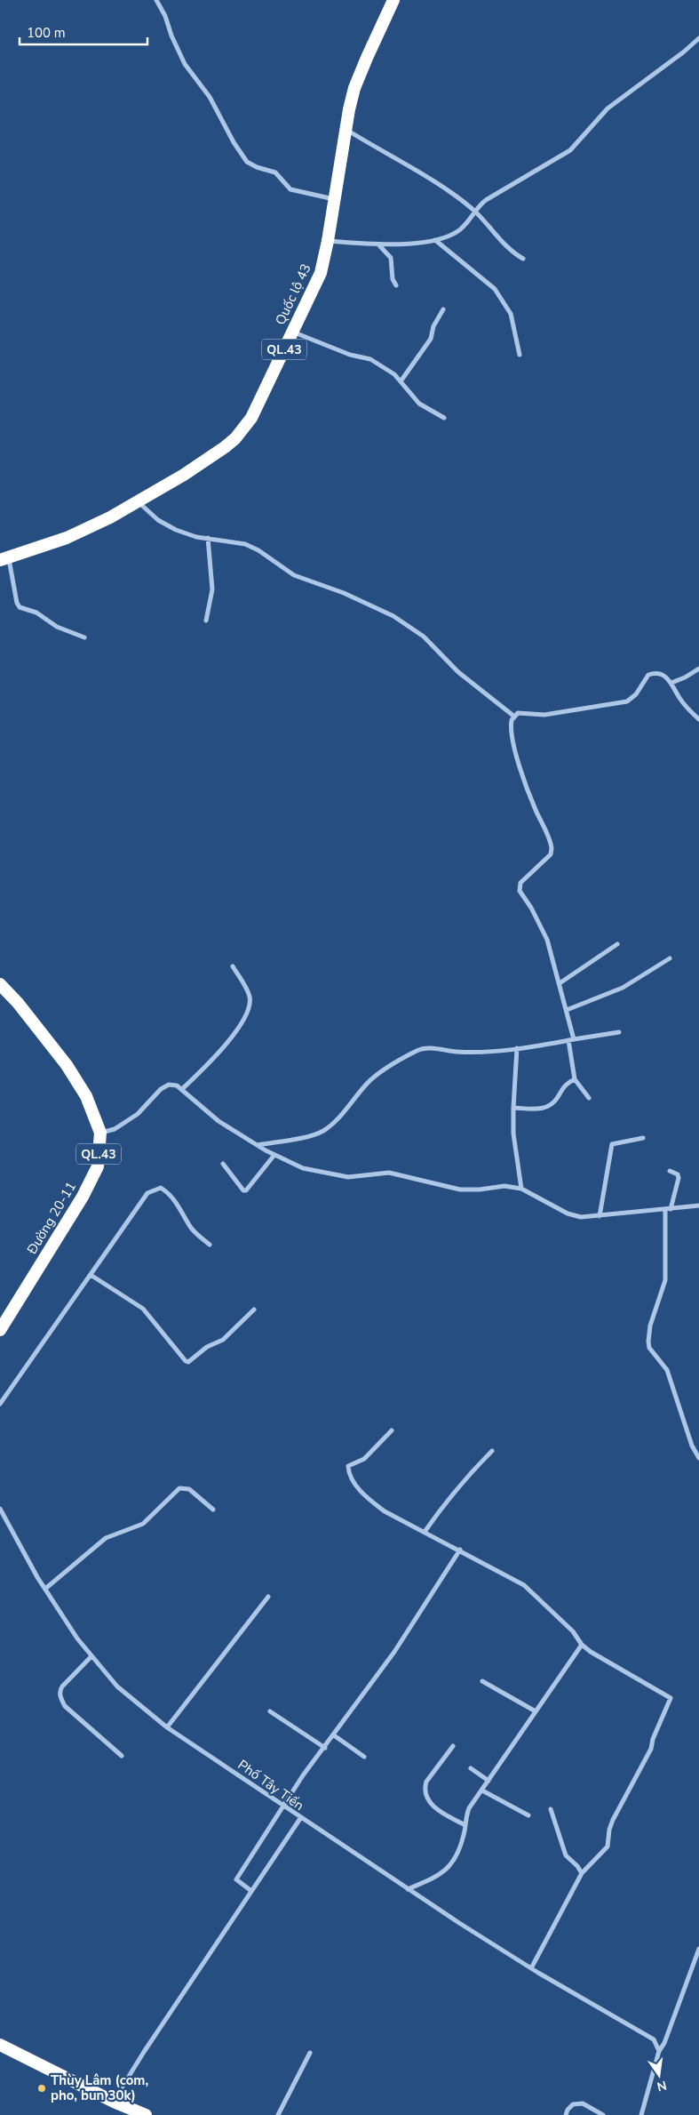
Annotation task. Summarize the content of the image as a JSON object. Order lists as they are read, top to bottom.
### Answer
{
  "streets": {
    "highway": ["Quốc lộ 43", "QL.43", "Đường 20-11"],
    "street": ["Phố Tây Tiến"]
  },
  "places": ["Thùy Lâm (com, pho, bun 30k)"],
  "scale_bar": "100 m",
  "north": "bottom"
}
